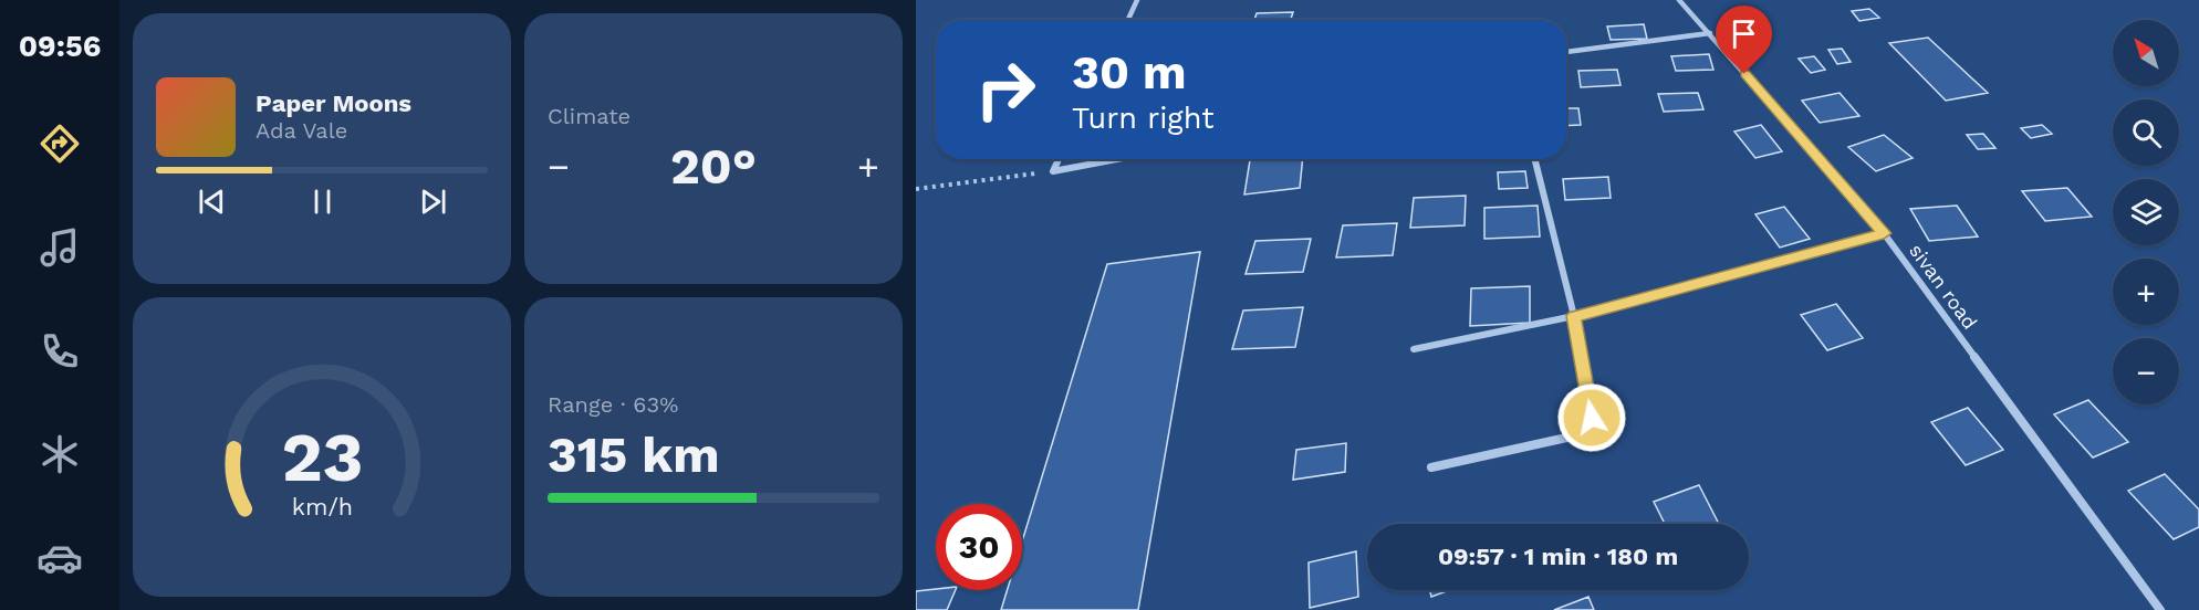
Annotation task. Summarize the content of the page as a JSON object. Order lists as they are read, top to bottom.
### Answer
{
  "streets": {
    "street": ["sivan road"]
  },
  "north": "top left",
  "page": {
    "tabs": "09:56",
    "tile": [
      "Climate",
      ["Range · 63%", "315 km"]
    ],
    "map_buttons": ["+", "−"],
    "turn": ["30 m", "Turn right"],
    "song": ["Paper Moons", "Ada Vale"],
    "heat": ["−", "20°", "+"],
    "limit": "30",
    "trip": "09:57 · 1 min · 180 m",
    "gauge": ["23", "km/h"]
  }
}
